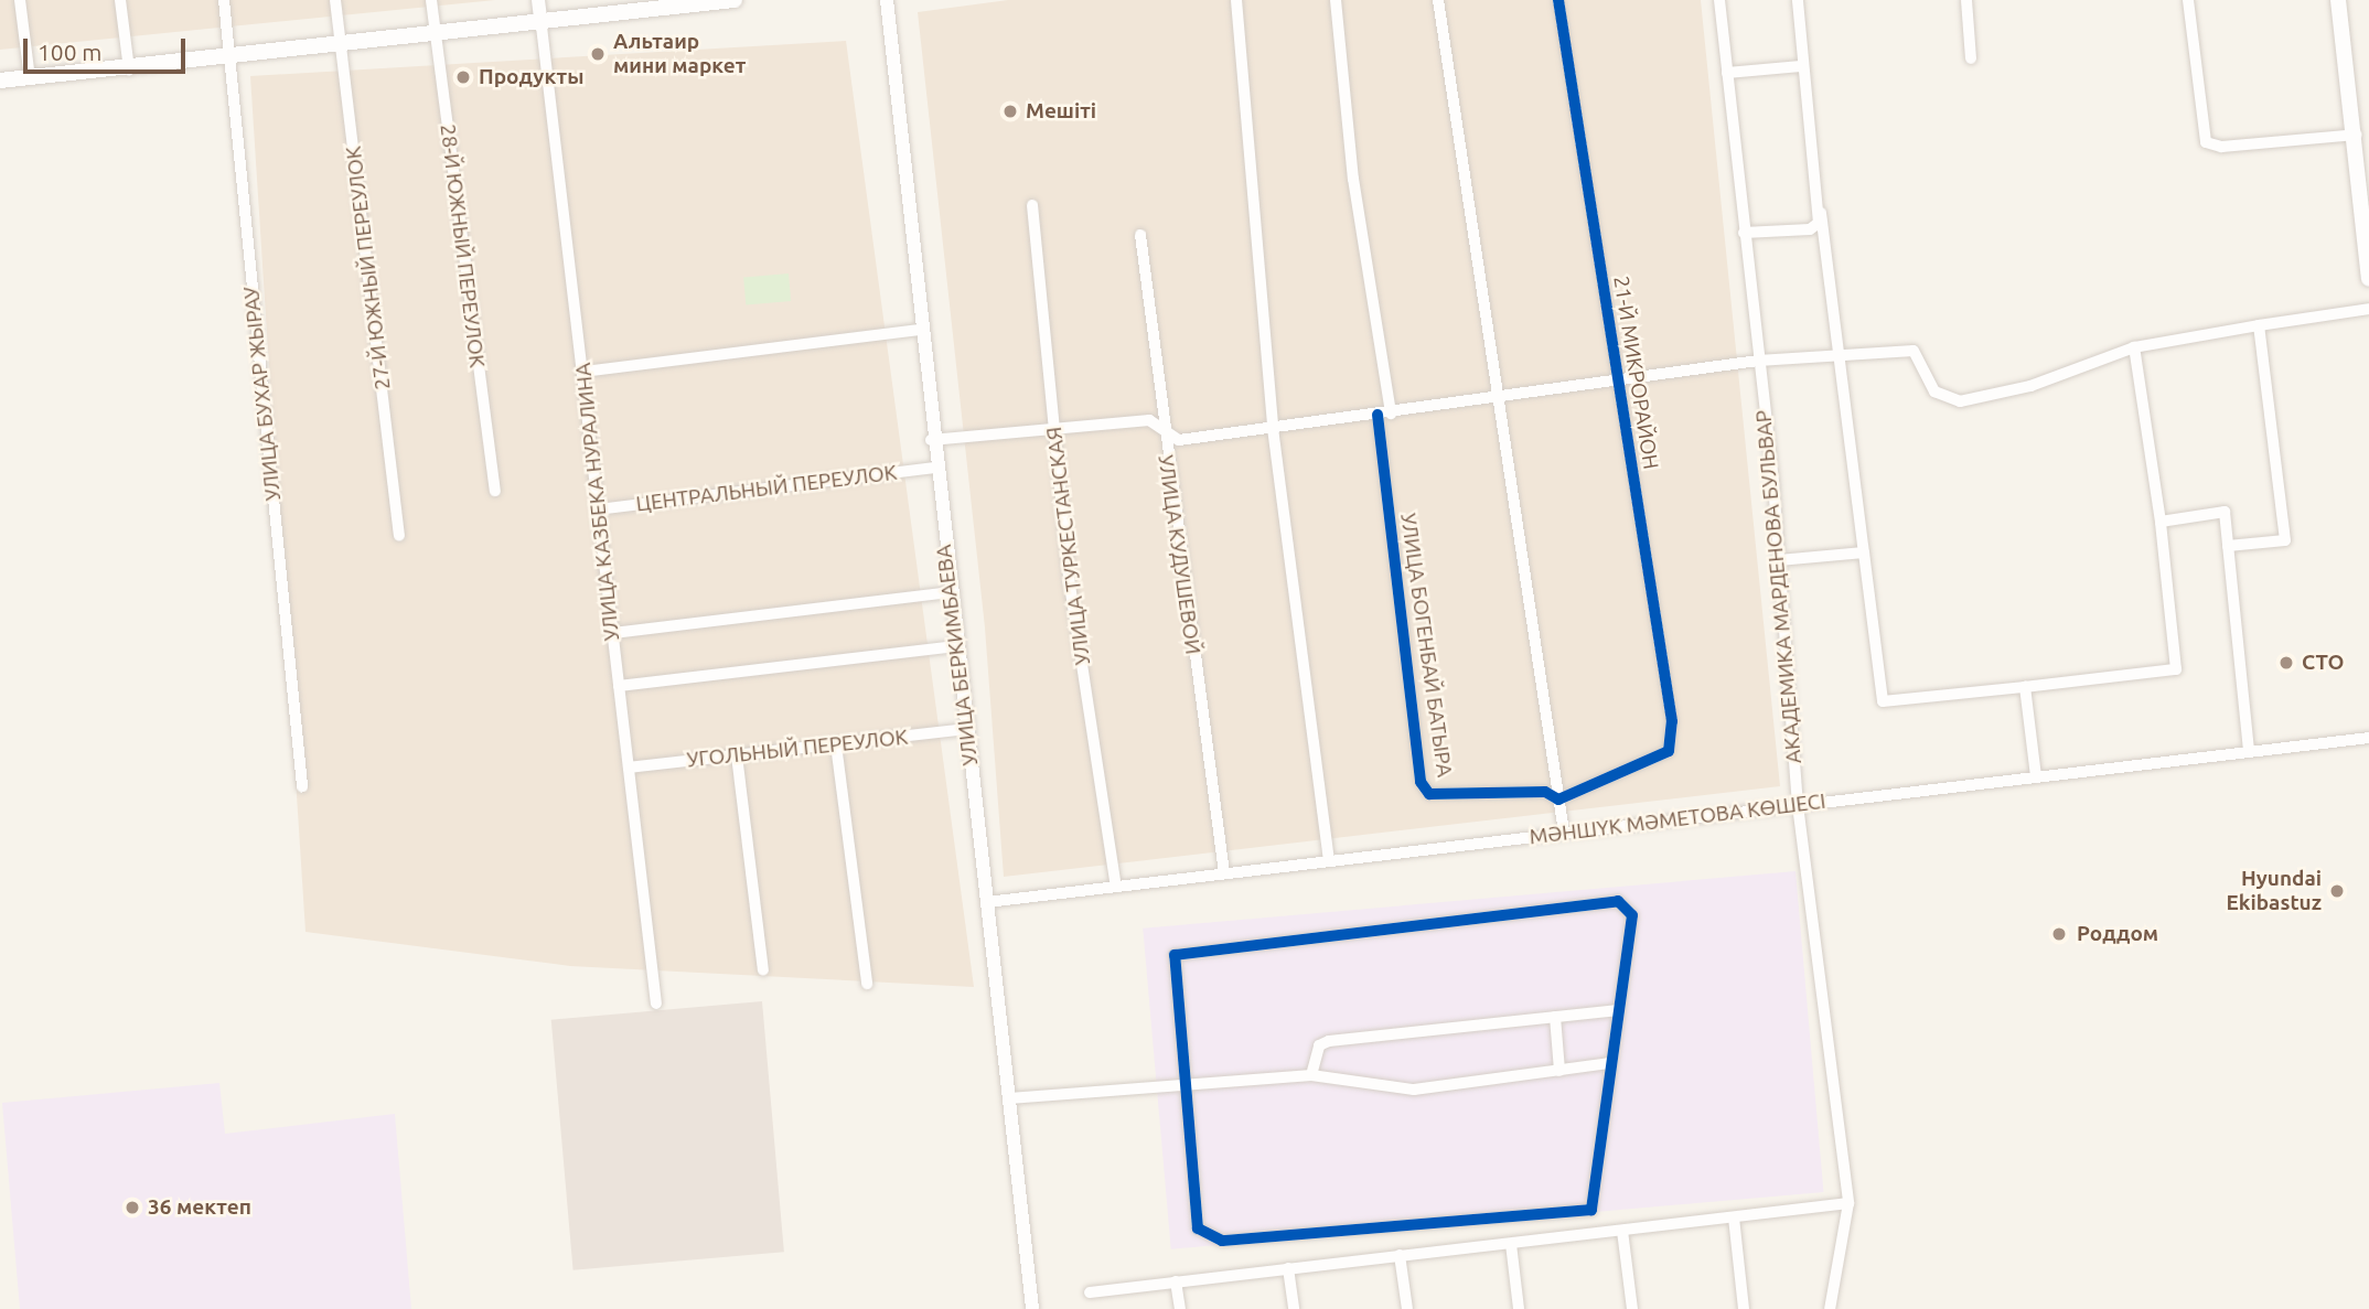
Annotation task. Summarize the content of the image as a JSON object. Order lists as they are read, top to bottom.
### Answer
{
  "streets": {
    "street": [
      "28-Й ЮЖНЫЙ ПЕРЕУЛОК",
      "27-Й ЮЖНЫЙ ПЕРЕУЛОК",
      "21-Й МИКРОРАЙОН",
      "УЛИЦА БУХАР ЖЫРАУ",
      "ЦЕНТРАЛЬНЫЙ ПЕРЕУЛОК",
      "УЛИЦА КАЗБЕКА НУРАЛИНА",
      "УЛИЦА ТУРКЕСТАНСКАЯ",
      "УЛИЦА КУДУШЕВОЙ",
      "АКАДЕМИКА МАРДЕНОВА БУЛЬВАР",
      "УЛИЦА БОГЕНБАЙ БАТЫРА",
      "УЛИЦА БЕРКИМБАЕВА",
      "УГОЛЬНЫЙ ПЕРЕУЛОК",
      "МӘНШҮК МӘМЕТОВА КӨШЕСІ"
    ]
  },
  "crossings": [
    ["21-Й МИКРОРАЙОН", "УЛИЦА БОГЕНБАЙ БАТЫРА"],
    ["ЦЕНТРАЛЬНЫЙ ПЕРЕУЛОК", "УЛИЦА КАЗБЕКА НУРАЛИНА"],
    ["ЦЕНТРАЛЬНЫЙ ПЕРЕУЛОК", "УЛИЦА БЕРКИМБАЕВА"],
    ["УЛИЦА КАЗБЕКА НУРАЛИНА", "УГОЛЬНЫЙ ПЕРЕУЛОК"],
    ["УЛИЦА ТУРКЕСТАНСКАЯ", "МӘНШҮК МӘМЕТОВА КӨШЕСІ"],
    ["УЛИЦА КУДУШЕВОЙ", "МӘНШҮК МӘМЕТОВА КӨШЕСІ"],
    ["АКАДЕМИКА МАРДЕНОВА БУЛЬВАР", "МӘНШҮК МӘМЕТОВА КӨШЕСІ"],
    ["УЛИЦА БЕРКИМБАЕВА", "УГОЛЬНЫЙ ПЕРЕУЛОК"],
    ["УЛИЦА БЕРКИМБАЕВА", "МӘНШҮК МӘМЕТОВА КӨШЕСІ"]
  ],
  "places": [
    "Альтаир мини маркет",
    "Продукты",
    "Мешіті",
    "СТО",
    "Hyundai Ekibastuz",
    "Роддом",
    "36 мектеп"
  ],
  "scale_bar": "100 m"
}
